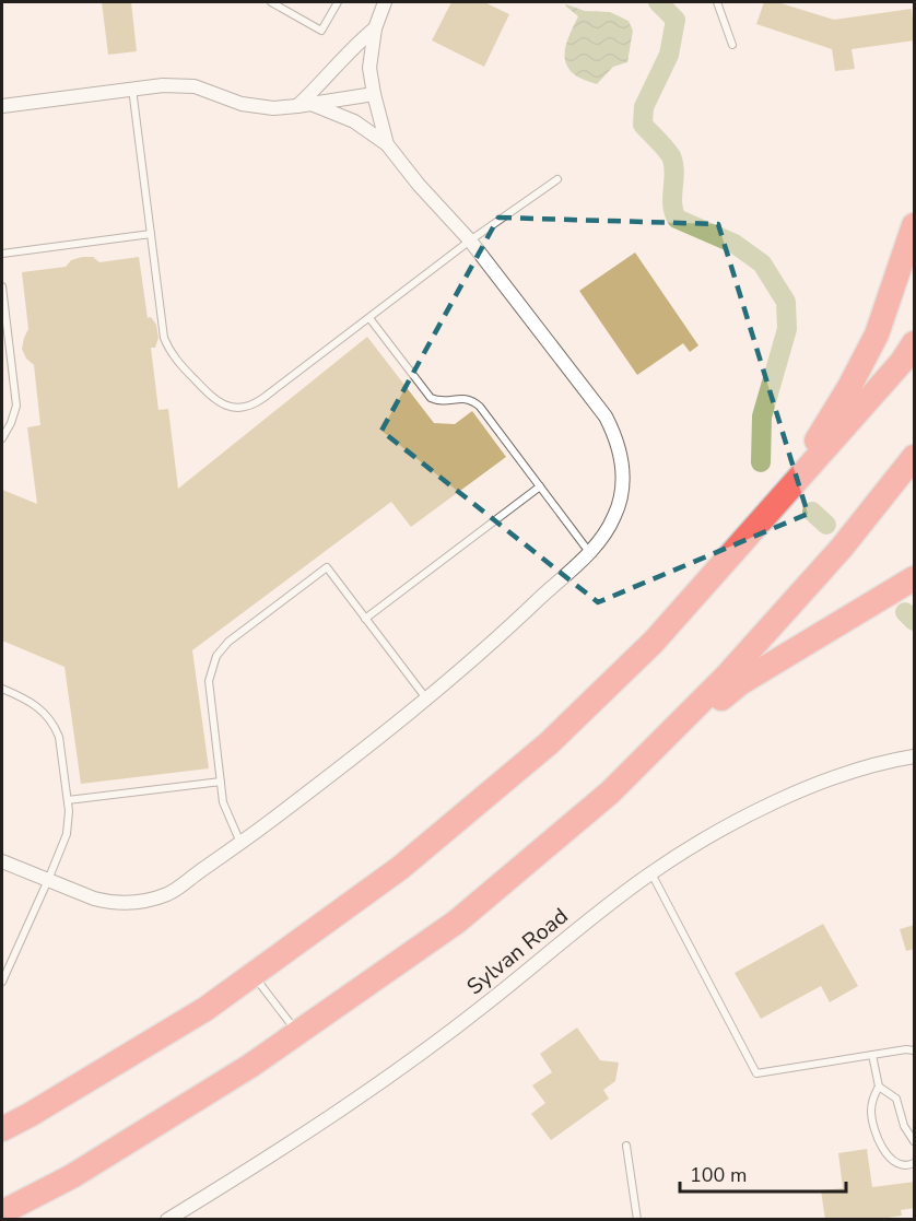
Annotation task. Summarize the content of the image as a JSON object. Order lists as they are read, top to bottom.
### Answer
{
  "streets": {
    "street": ["Sylvan Road"]
  },
  "scale_bar": "100 m"
}
